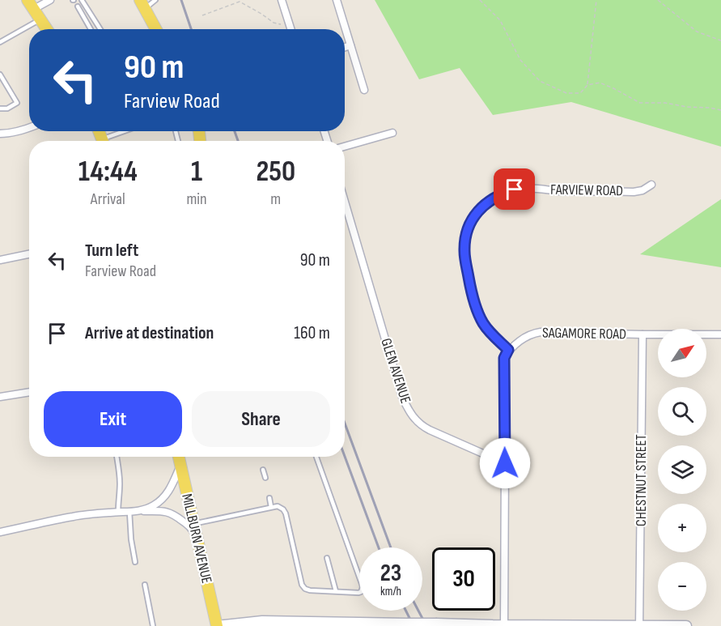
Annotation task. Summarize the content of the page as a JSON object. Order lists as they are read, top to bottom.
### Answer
{
  "streets": {
    "main road": ["MILLBURN AVENUE"],
    "street": [
      "FARVIEW ROAD",
      "SAGAMORE ROAD",
      "GLEN AVENUE",
      "CHESTNUT STREET"
    ]
  },
  "crossings": [
    ["FARVIEW ROAD", "SAGAMORE ROAD"],
    ["SAGAMORE ROAD", "CHESTNUT STREET"]
  ],
  "north": "top right",
  "page": {
    "turn": ["90 m", "Farview Road"],
    "eta": [
      "14:44",
      "Arrival",
      "1",
      "min",
      "250",
      "m"
    ],
    "list": [
      {
        "name": "Turn left",
        "note": "Farview Road",
        "value": "90 m"
      },
      {
        "name": "Arrive at destination",
        "value": "160 m"
      }
    ],
    "map_buttons": ["+", "−"],
    "buttons": ["Exit", "Share"],
    "speed": "23 km/h",
    "limit": "30"
  }
}
